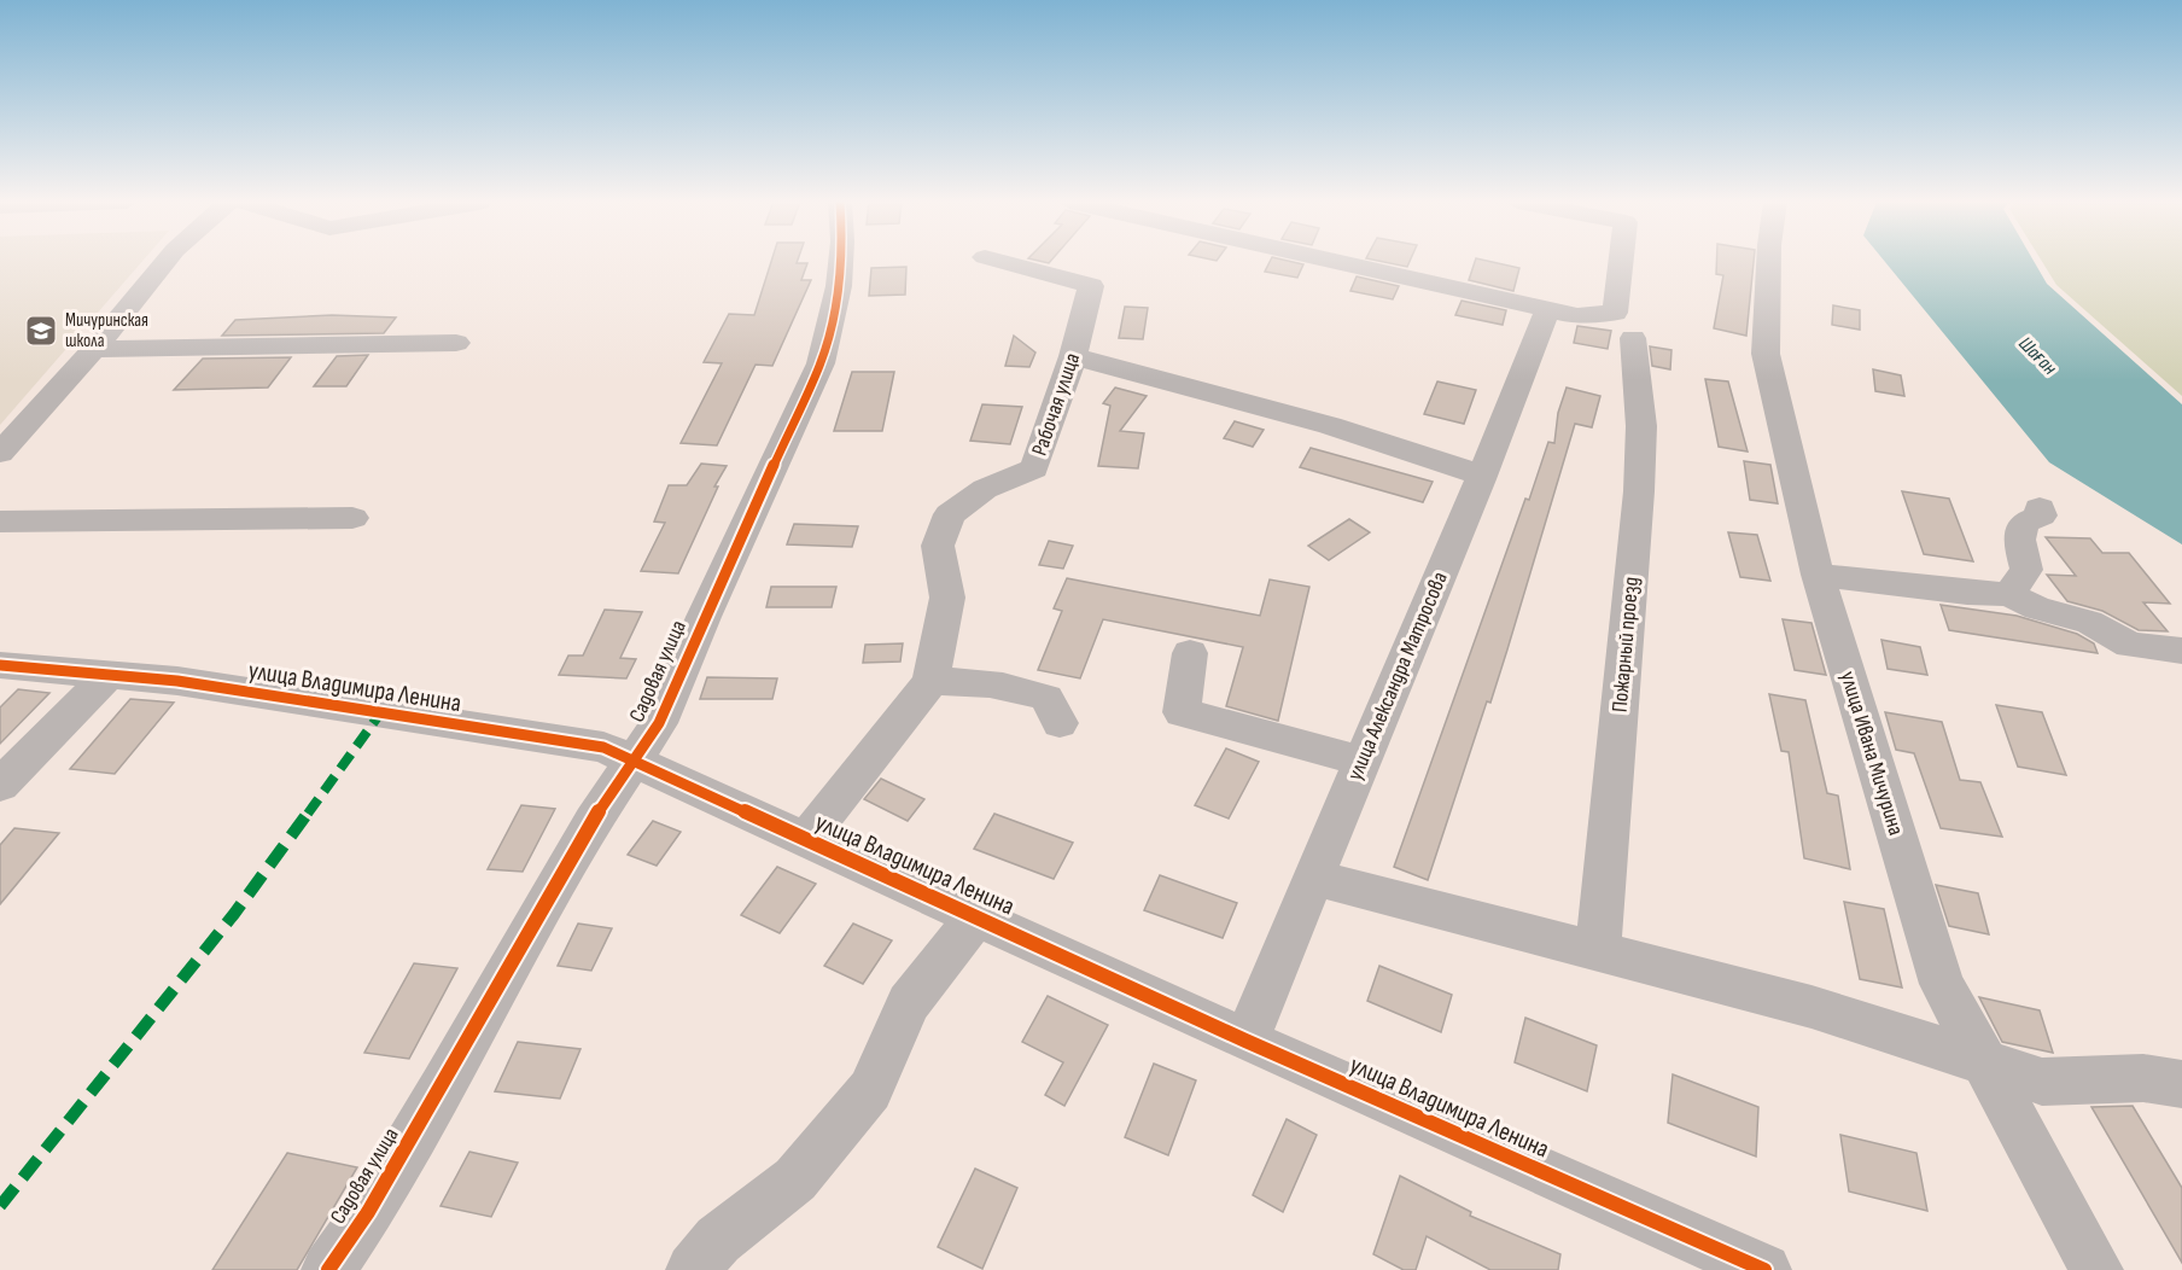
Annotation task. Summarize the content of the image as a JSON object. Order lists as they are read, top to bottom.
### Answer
{
  "streets": {
    "street": [
      "Рабочая улица",
      "Пожарный проезд",
      "Садовая улица",
      "улица Александра Матросова",
      "улица Владимира Ленина",
      "улица Ивана Мичурина"
    ]
  },
  "crossings": [
    ["Рабочая улица", "улица Владимира Ленина"],
    ["Садовая улица", "улица Владимира Ленина"],
    ["улица Александра Матросова", "улица Владимира Ленина"]
  ],
  "water": ["Шаған"],
  "places": {
    "school or university": ["Мичуринская школа"]
  }
}
